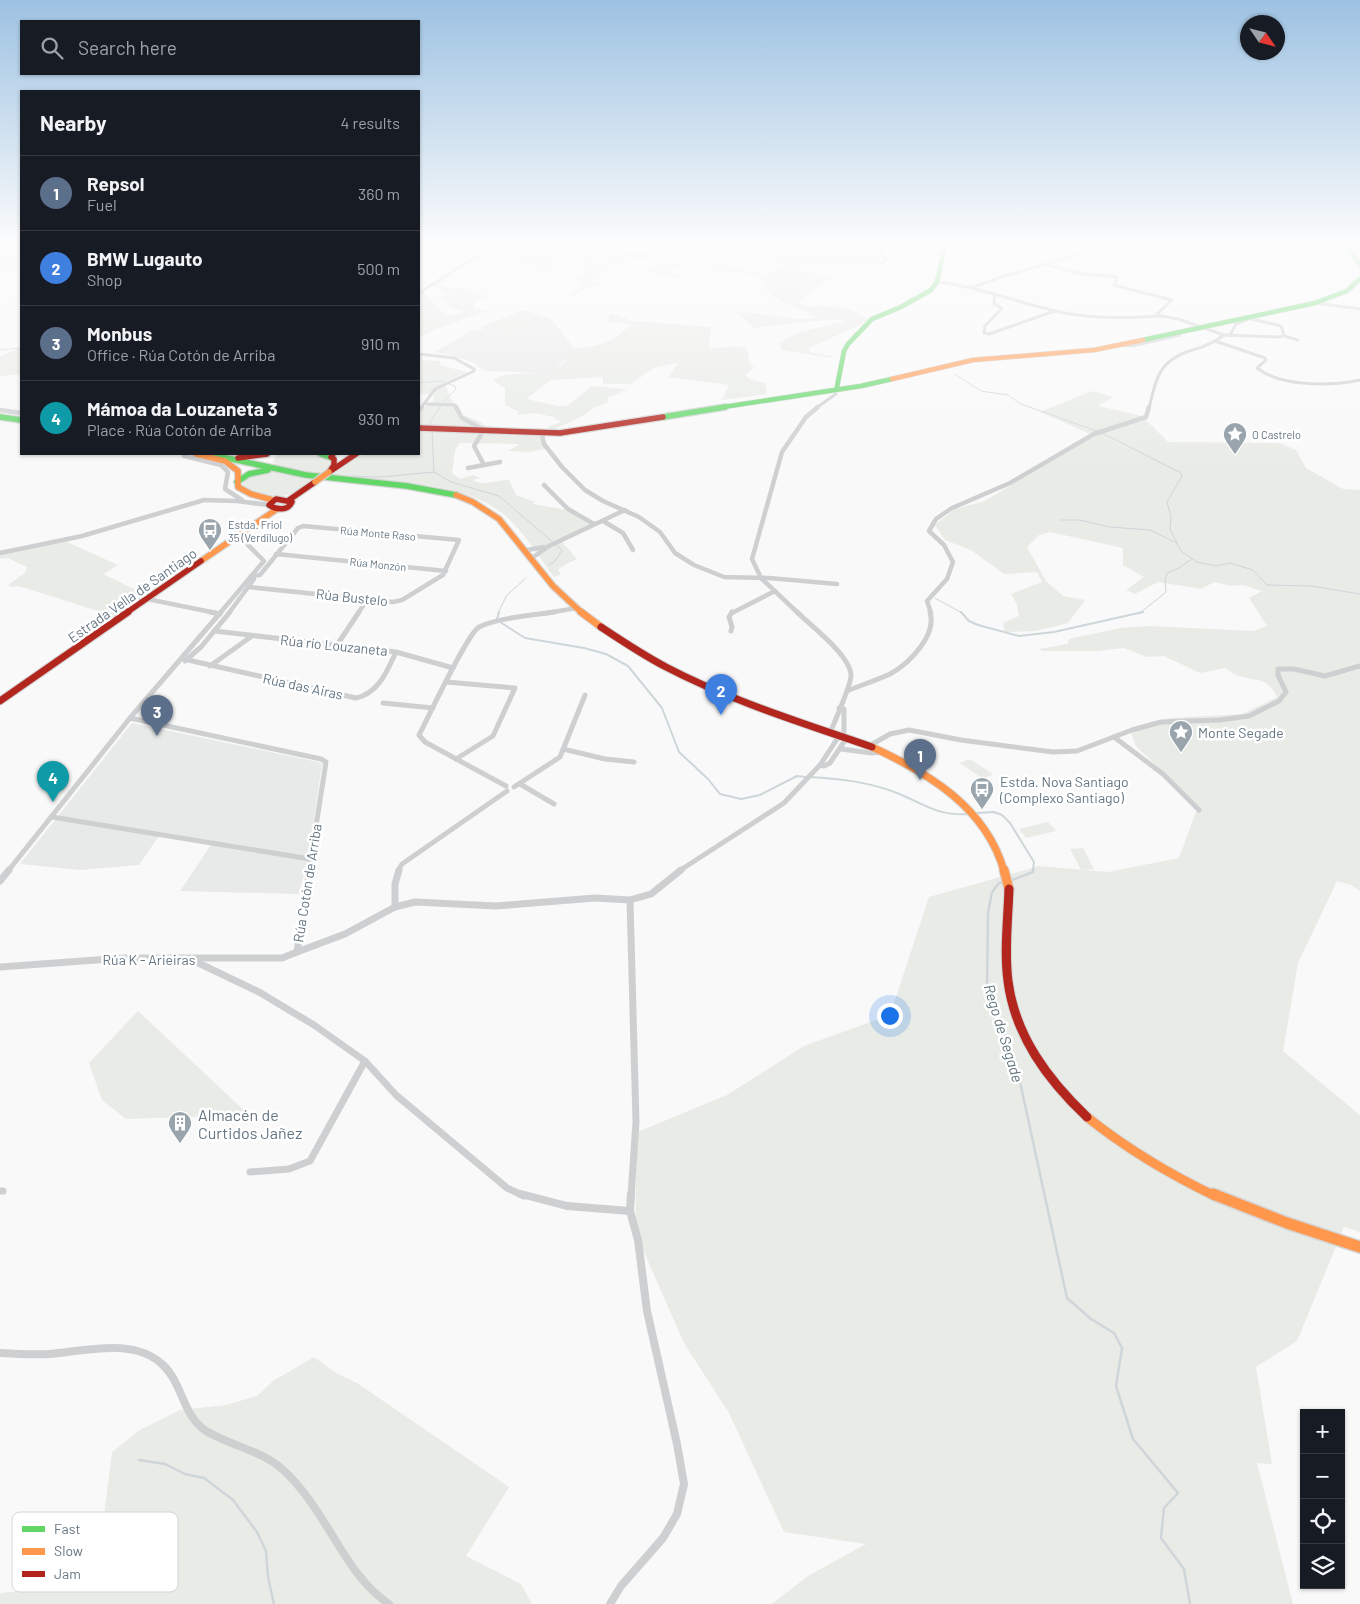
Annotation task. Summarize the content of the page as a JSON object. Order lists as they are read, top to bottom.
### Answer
{
  "streets": {
    "main road": ["Estrada Vella de Santiago"],
    "street": [
      "Rúa Monte Raso",
      "Rúa Monzón",
      "Rúa Bustelo",
      "Rúa río Louzaneta",
      "Rúa das Airas",
      "Rúa Cotón de Arriba",
      "Rúa K - Arieiras"
    ]
  },
  "crossings": [
    ["Rúa Monte Raso", "Rúa Monzón"],
    ["Rúa Monte Raso", "Rúa Bustelo"],
    ["Rúa Monzón", "Rúa Bustelo"],
    ["Rúa río Louzaneta", "Rúa das Airas"],
    ["Rúa Cotón de Arriba", "Rúa K - Arieiras"]
  ],
  "water": ["Rego de Segade"],
  "places": {
    "place": ["O Castrelo", "Monte Segade"],
    "bus stop": ["Estda. Friol 35 (Verdilugo)", "Estda. Nova Santiago (Complexo Santiago)"],
    "building": ["Almacén de Curtidos Jañez"]
  },
  "legend": ["Fast", "Slow", "Jam"],
  "north": "bottom right",
  "page": {
    "search": "Search here",
    "heading": ["Nearby", "4 results"],
    "list": [
      {
        "mark": "1",
        "name": "Repsol",
        "note": "Fuel",
        "value": "360 m"
      },
      {
        "mark": "2",
        "name": "BMW Lugauto",
        "note": "Shop",
        "value": "500 m"
      },
      {
        "mark": "3",
        "name": "Monbus",
        "note": "Office · Rúa Cotón de Arriba",
        "value": "910 m"
      },
      {
        "mark": "4",
        "name": "Mámoa da Louzaneta 3",
        "note": "Place · Rúa Cotón de Arriba",
        "value": "930 m"
      }
    ],
    "pins": [
      "2",
      "3",
      "1",
      "4"
    ],
    "map_buttons": ["+", "−"]
  }
}
